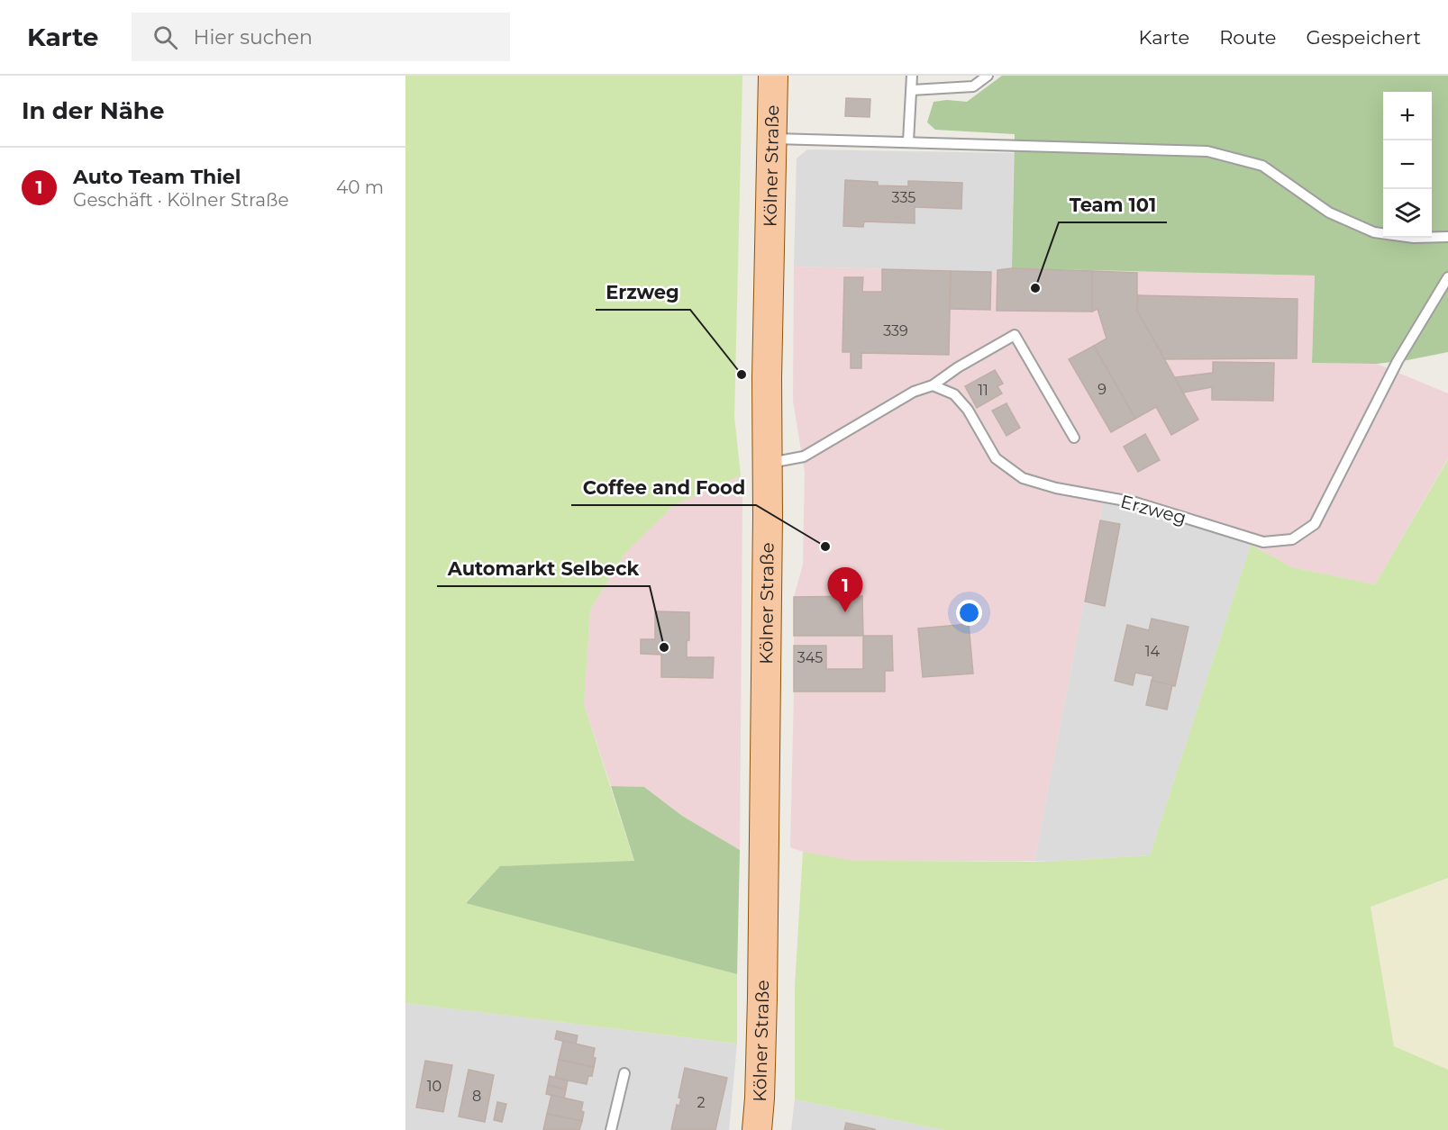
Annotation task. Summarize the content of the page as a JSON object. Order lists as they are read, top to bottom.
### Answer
{
  "streets": {
    "main road": ["Kölner Straße"],
    "lane": ["Erzweg"]
  },
  "places": [
    "Team 101",
    "Erzweg",
    "Coffee and Food",
    "Automarkt Selbeck"
  ],
  "house_numbers": [
    "335",
    "339",
    "9",
    "11",
    "14",
    "345",
    "10",
    "8",
    "2"
  ],
  "page": {
    "header": "Karte",
    "search": "Hier suchen",
    "nav": ["Karte", "Route", "Gespeichert"],
    "heading": "In der Nähe",
    "map_buttons": ["+", "−"],
    "list": [
      {
        "mark": "1",
        "name": "Auto Team Thiel",
        "note": "Geschäft · Kölner Straße",
        "value": "40 m"
      }
    ],
    "pins": "1"
  }
}
